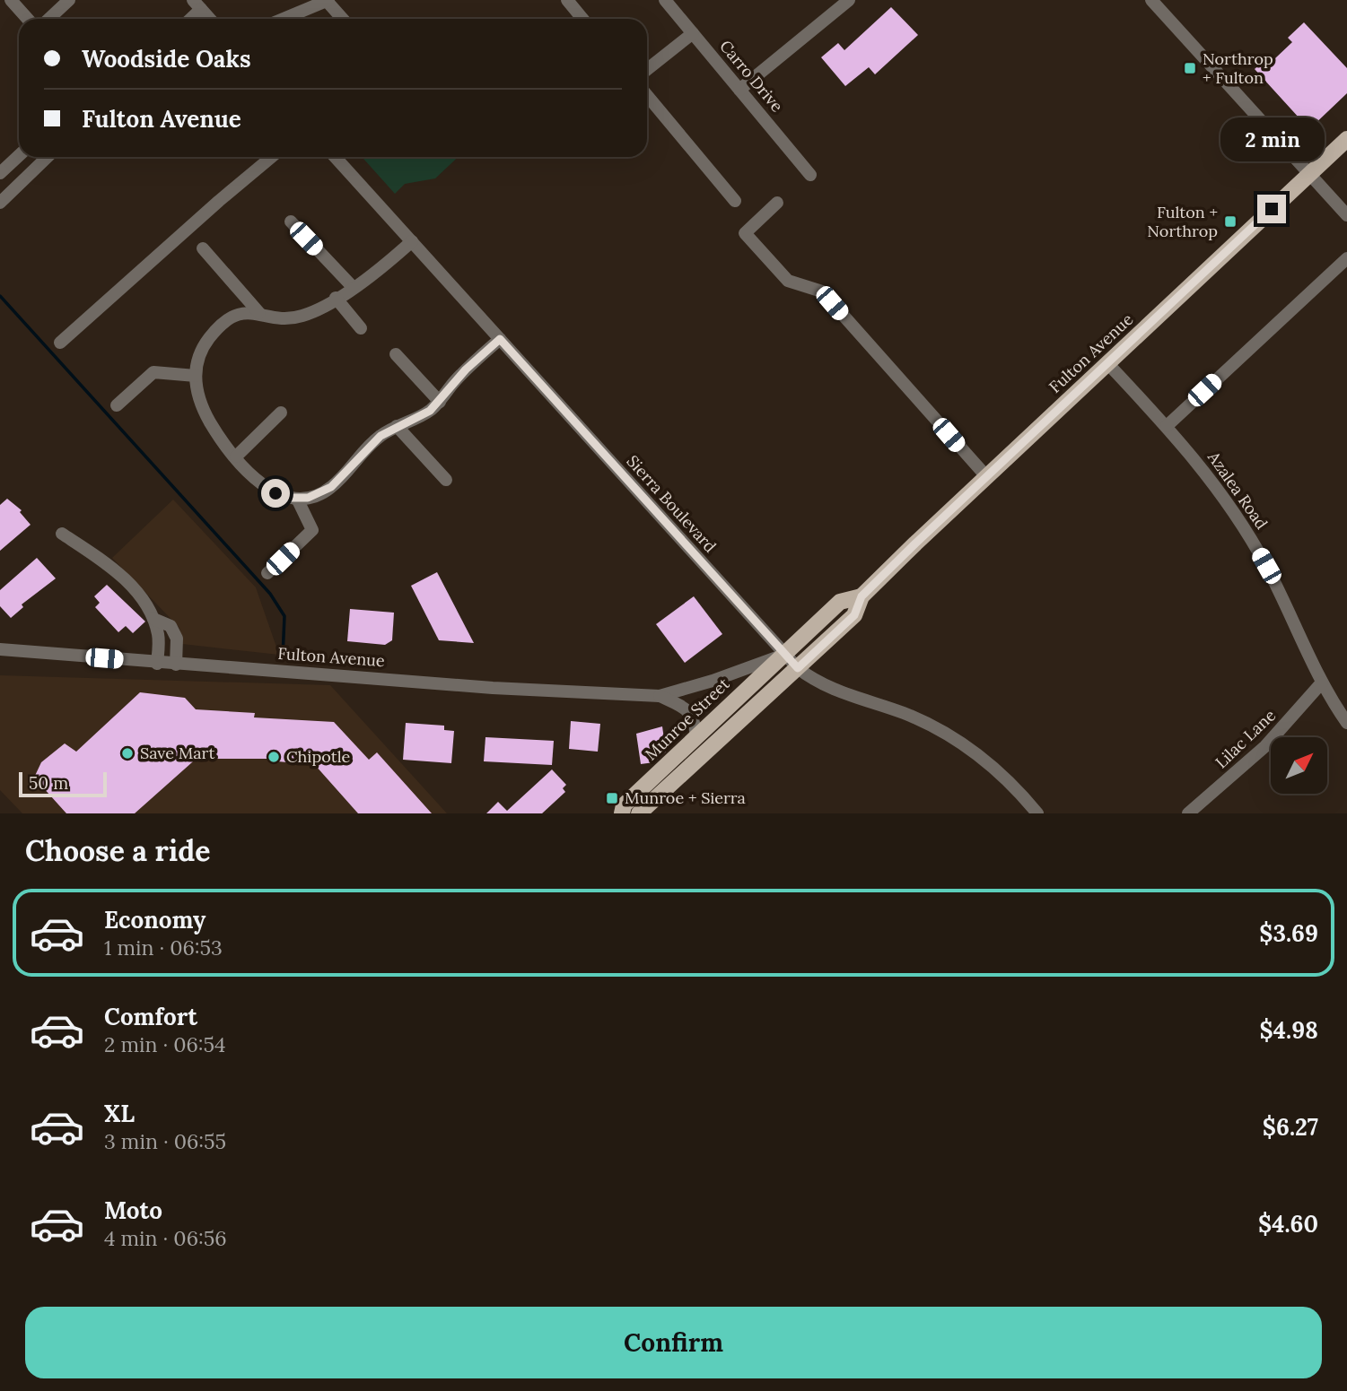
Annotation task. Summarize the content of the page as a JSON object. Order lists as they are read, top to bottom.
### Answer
{
  "streets": {
    "main road": ["Fulton Avenue", "Munroe Street"],
    "street": [
      "Carro Drive",
      "Azalea Road",
      "Sierra Boulevard",
      "Lilac Lane"
    ]
  },
  "crossings": [
    ["Fulton Avenue", "Azalea Road"],
    ["Fulton Avenue", "Sierra Boulevard"],
    ["Fulton Avenue", "Munroe Street"],
    ["Azalea Road", "Lilac Lane"],
    ["Sierra Boulevard", "Munroe Street"]
  ],
  "places": {
    "transit": ["Northrop + Fulton", "Fulton + Northrop", "Munroe + Sierra"],
    "other": ["Save Mart", "Chipotle"]
  },
  "scale_bar": "50 m",
  "north": "top right",
  "page": {
    "banner": ["Woodside Oaks", "Fulton Avenue"],
    "bubble": "2 min",
    "scale": "50 m",
    "heading": "Choose a ride",
    "list": [
      {
        "name": "Economy",
        "note": "1 min · 06:53",
        "value": "$3.69"
      },
      {
        "name": "Comfort",
        "note": "2 min · 06:54",
        "value": "$4.98"
      },
      {
        "name": "XL",
        "note": "3 min · 06:55",
        "value": "$6.27"
      },
      {
        "name": "Moto",
        "note": "4 min · 06:56",
        "value": "$4.60"
      }
    ],
    "buttons": "Confirm"
  }
}
